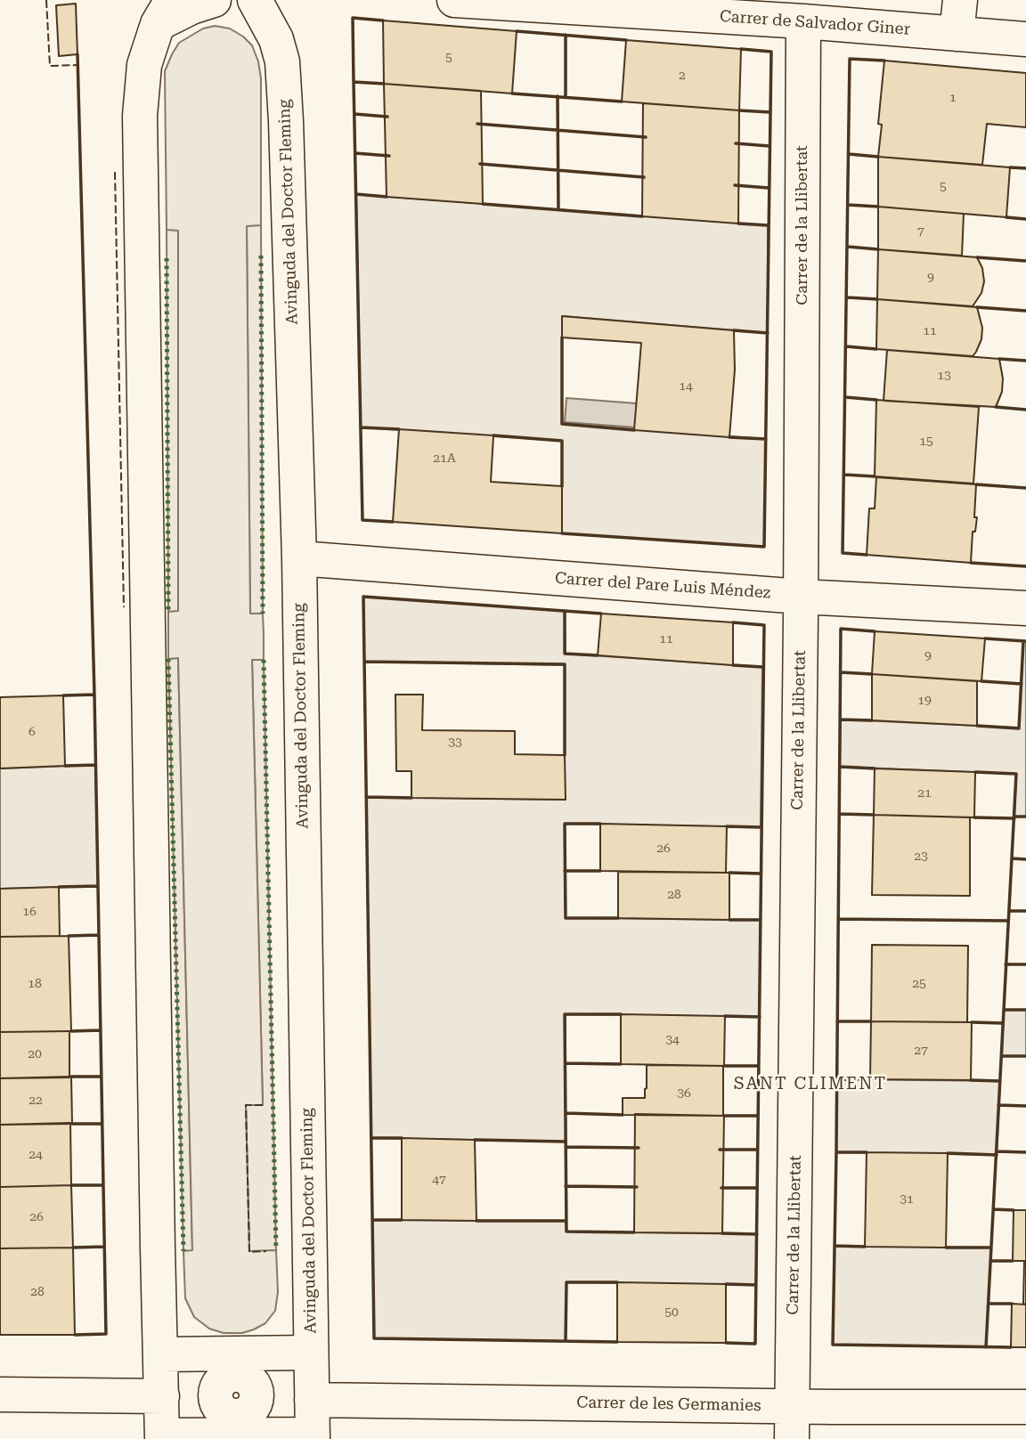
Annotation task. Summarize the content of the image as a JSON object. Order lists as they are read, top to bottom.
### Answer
{
  "streets": {
    "street": [
      "Carrer de Salvador Giner",
      "Avinguda del Doctor Fleming",
      "Carrer de la Llibertat",
      "Carrer del Pare Luis Méndez",
      "Carrer de les Germanies"
    ]
  },
  "crossings": [
    ["Carrer de Salvador Giner", "Carrer de la Llibertat"],
    ["Avinguda del Doctor Fleming", "Carrer del Pare Luis Méndez"],
    ["Avinguda del Doctor Fleming", "Carrer de les Germanies"],
    ["Carrer de la Llibertat", "Carrer del Pare Luis Méndez"],
    ["Carrer de la Llibertat", "Carrer de les Germanies"]
  ],
  "districts": ["SANT CLIMENT"],
  "house_numbers": [
    "5",
    "2",
    "1",
    "5",
    "7",
    "9",
    "11",
    "13",
    "14",
    "15",
    "21A",
    "11",
    "9",
    "19",
    "6",
    "33",
    "21",
    "26",
    "23",
    "28",
    "16",
    "18",
    "25",
    "34",
    "27",
    "20",
    "36",
    "22",
    "24",
    "47",
    "31",
    "26",
    "28",
    "50"
  ]
}
